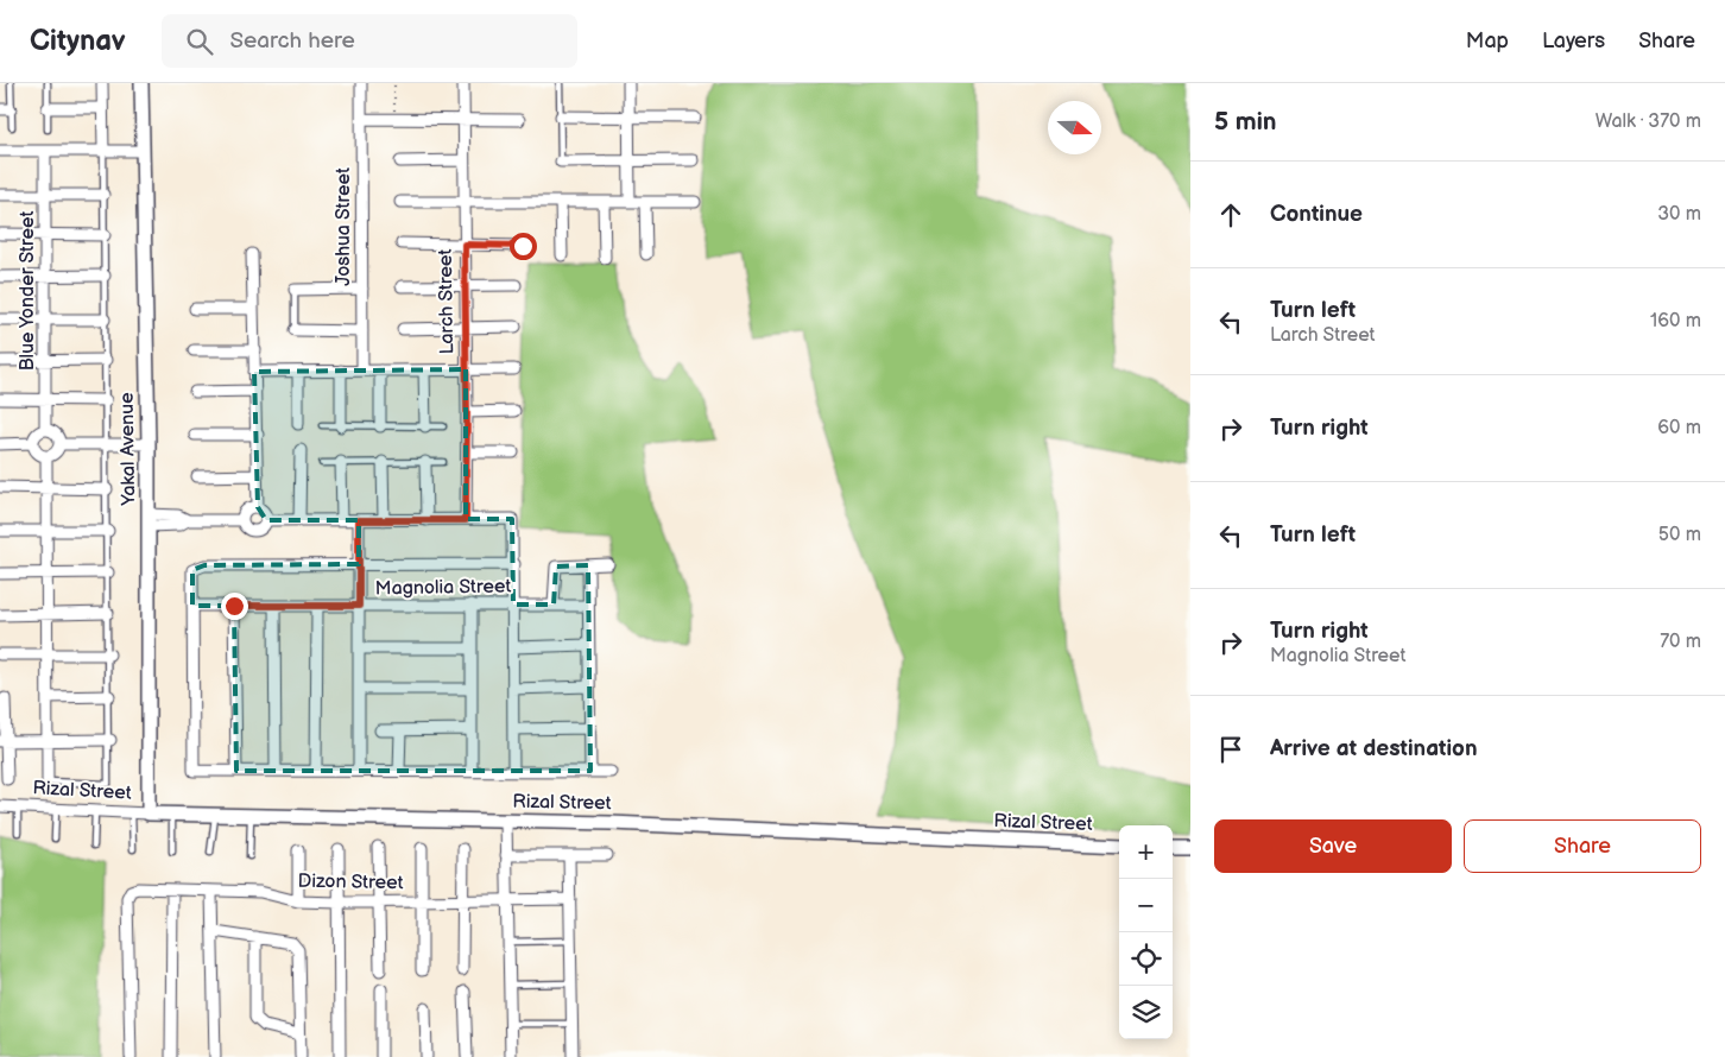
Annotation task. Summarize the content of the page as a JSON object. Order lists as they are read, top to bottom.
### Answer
{
  "streets": {
    "street": [
      "Joshua Street",
      "Blue Yonder Street",
      "Larch Street",
      "Yakal Avenue",
      "Magnolia Street",
      "Rizal Street",
      "Dizon Street"
    ]
  },
  "crossings": [
    ["Yakal Avenue", "Rizal Street"]
  ],
  "north": "right",
  "page": {
    "header": "Citynav",
    "search": "Search here",
    "nav": ["Map", "Layers", "Share"],
    "heading": ["5 min", "Walk · 370 m"],
    "list": [
      ["Continue", "30 m"],
      ["Turn left", "Larch Street", "160 m"],
      ["Turn right", "60 m"],
      ["Turn left", "50 m"],
      ["Turn right", "Magnolia Street", "70 m"],
      "Arrive at destination"
    ],
    "buttons": ["Save", "Share"],
    "map_buttons": ["+", "−"]
  }
}
